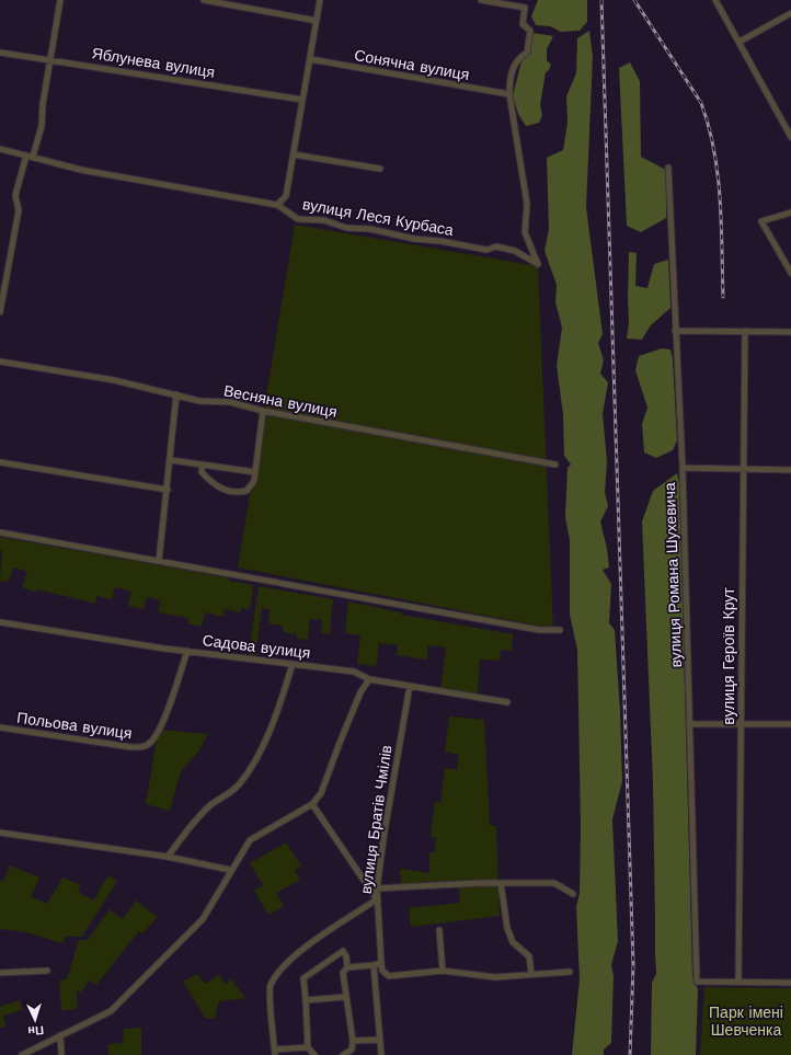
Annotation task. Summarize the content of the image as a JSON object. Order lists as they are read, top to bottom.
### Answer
{
  "streets": {
    "street": [
      "Яблунева вулиця",
      "Сонячна вулиця",
      "вулиця Леся Курбаса",
      "Весняна вулиця",
      "вулиця Романа Шухевича",
      "Садова вулиця",
      "вулиця Героїв Крут",
      "Польова вулиця",
      "вулиця Братів Чмілів"
    ]
  },
  "crossings": [
    ["Сонячна вулиця", "вулиця Леся Курбаса"],
    ["вулиця Романа Шухевича", "вулиця Героїв Крут"],
    ["Садова вулиця", "Польова вулиця"],
    ["Садова вулиця", "вулиця Братів Чмілів"]
  ],
  "parks": ["Парк імені Шевченка"],
  "north": "bottom"
}
